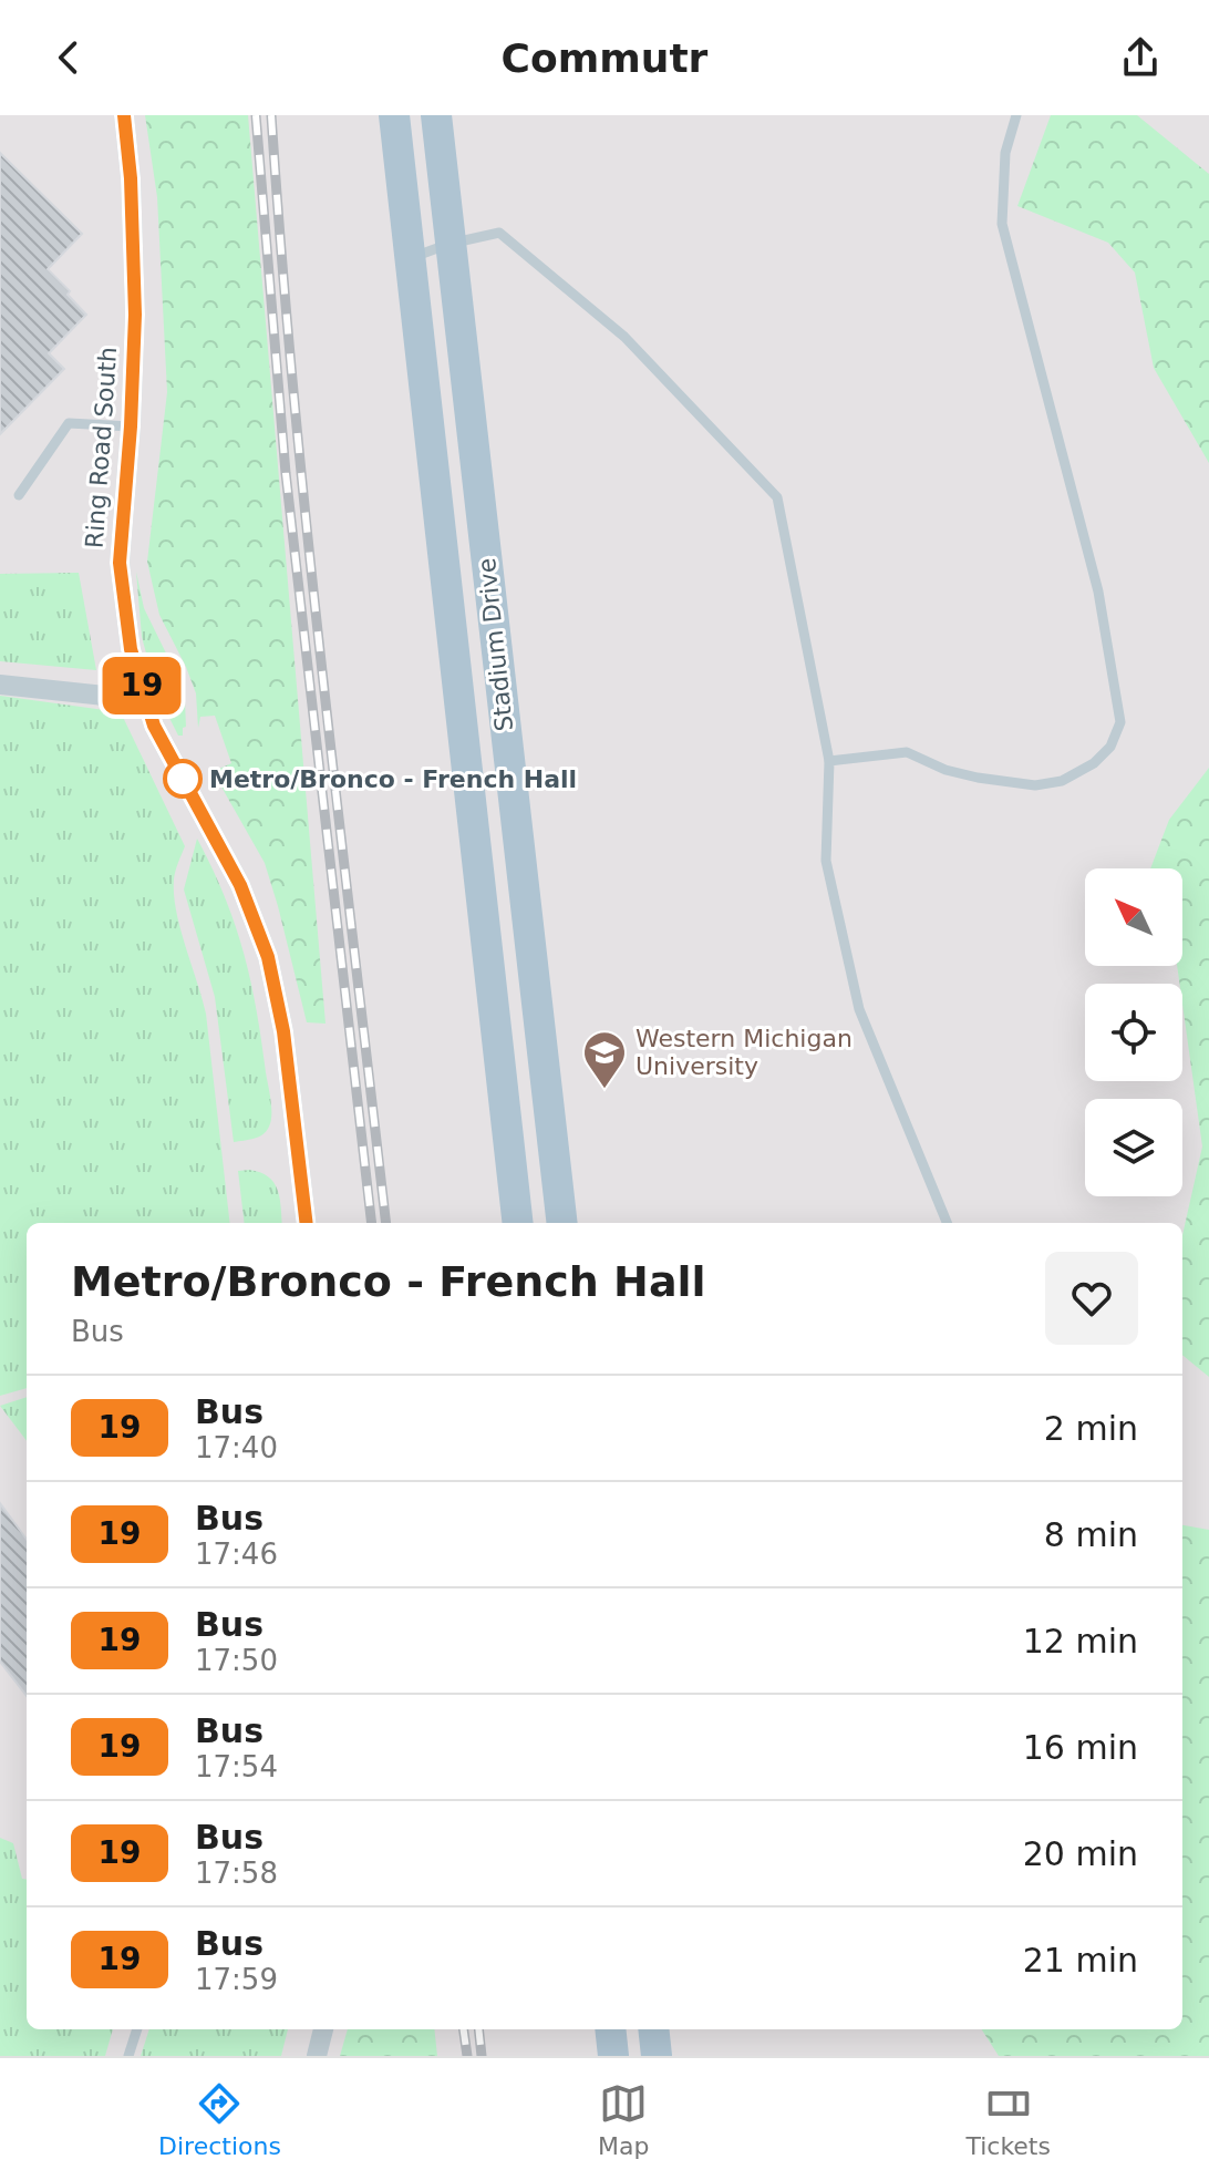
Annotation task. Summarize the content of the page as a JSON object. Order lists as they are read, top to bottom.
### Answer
{
  "streets": {
    "main road": ["Stadium Drive"],
    "street": ["Ring Road South"]
  },
  "places": {
    "other": ["Metro/Bronco - French Hall"],
    "school or university": ["Western Michigan University"]
  },
  "lines": ["bus line 19"],
  "north": "top left",
  "page": {
    "header": "Commutr",
    "on_map": "19",
    "heading": ["Metro/Bronco - French Hall", "Bus"],
    "list": [
      {
        "mark": "19",
        "name": "Bus",
        "note": "17:40",
        "value": "2 min"
      },
      {
        "mark": "19",
        "name": "Bus",
        "note": "17:46",
        "value": "8 min"
      },
      {
        "mark": "19",
        "name": "Bus",
        "note": "17:50",
        "value": "12 min"
      },
      {
        "mark": "19",
        "name": "Bus",
        "note": "17:54",
        "value": "16 min"
      },
      {
        "mark": "19",
        "name": "Bus",
        "note": "17:58",
        "value": "20 min"
      },
      {
        "mark": "19",
        "name": "Bus",
        "note": "17:59",
        "value": "21 min"
      }
    ],
    "tabs": ["Directions", "Map", "Tickets"]
  }
}
